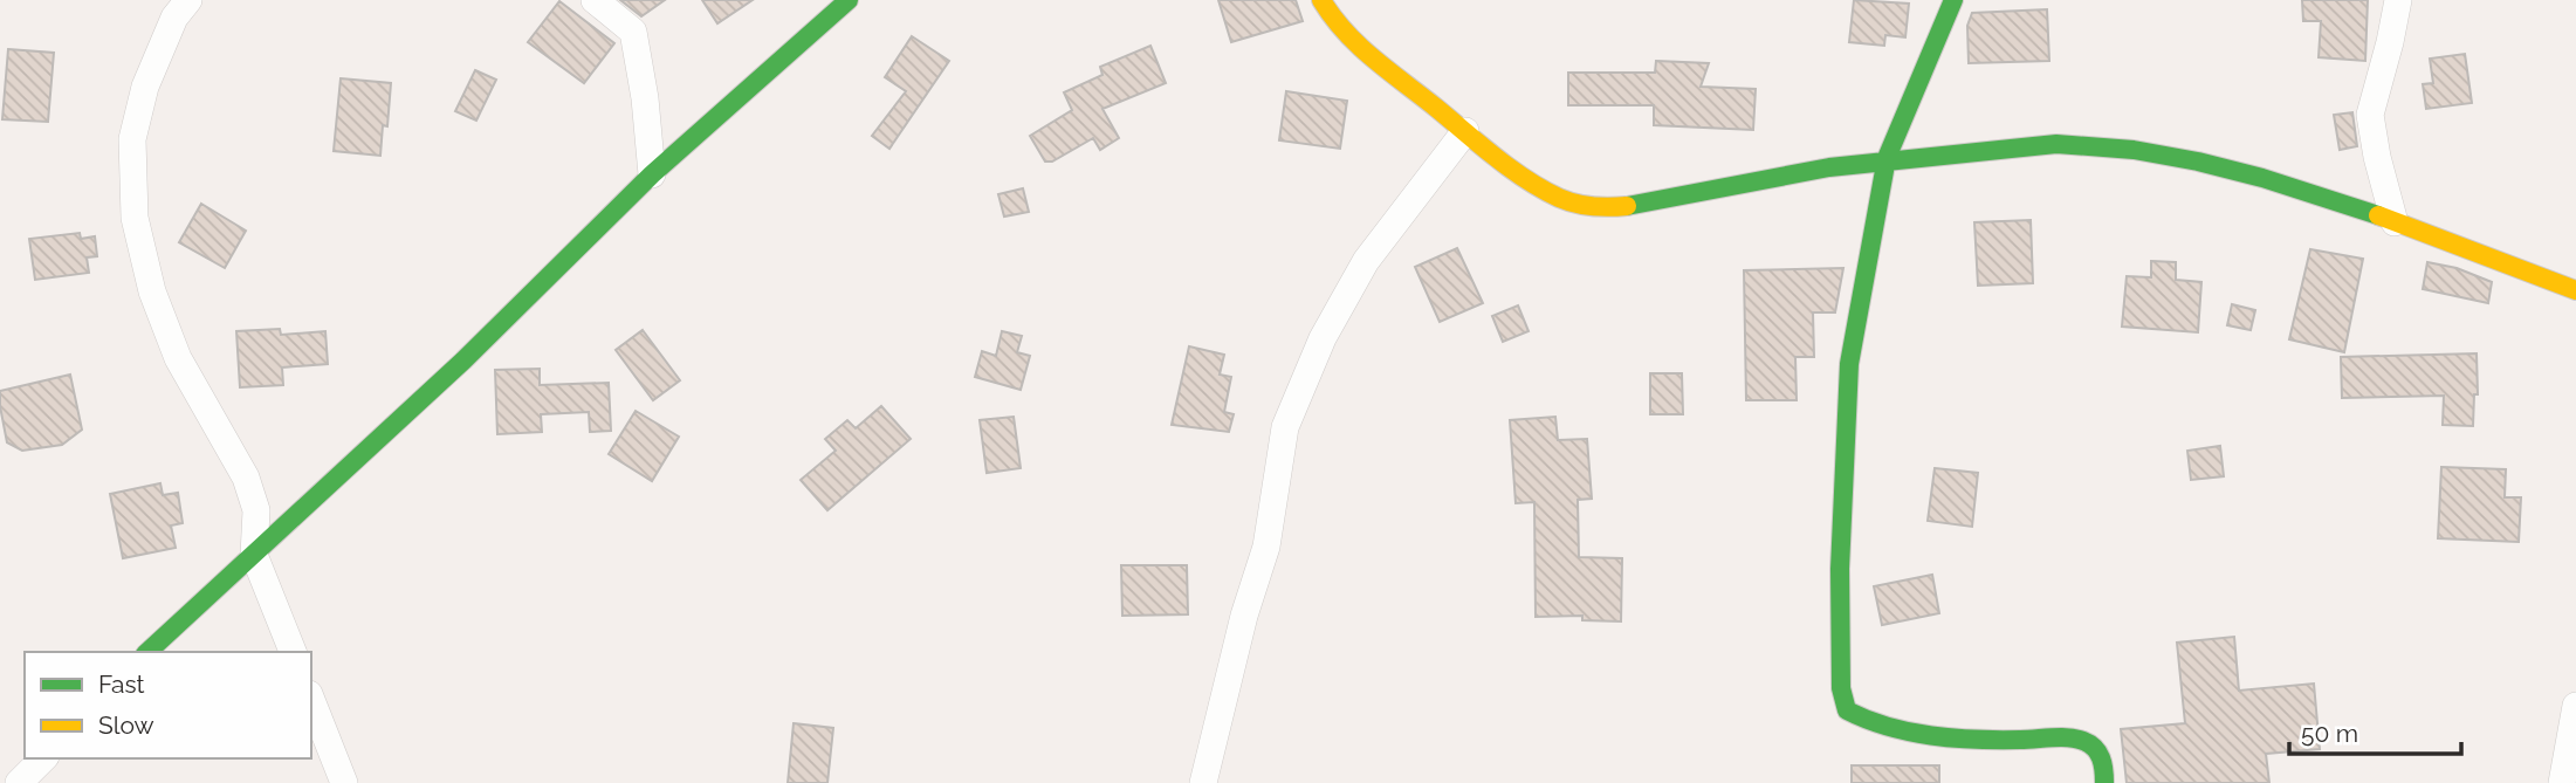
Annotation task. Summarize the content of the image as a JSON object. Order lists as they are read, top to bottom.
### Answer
{
  "legend": ["Fast", "Slow"],
  "scale_bar": "50 m"
}
